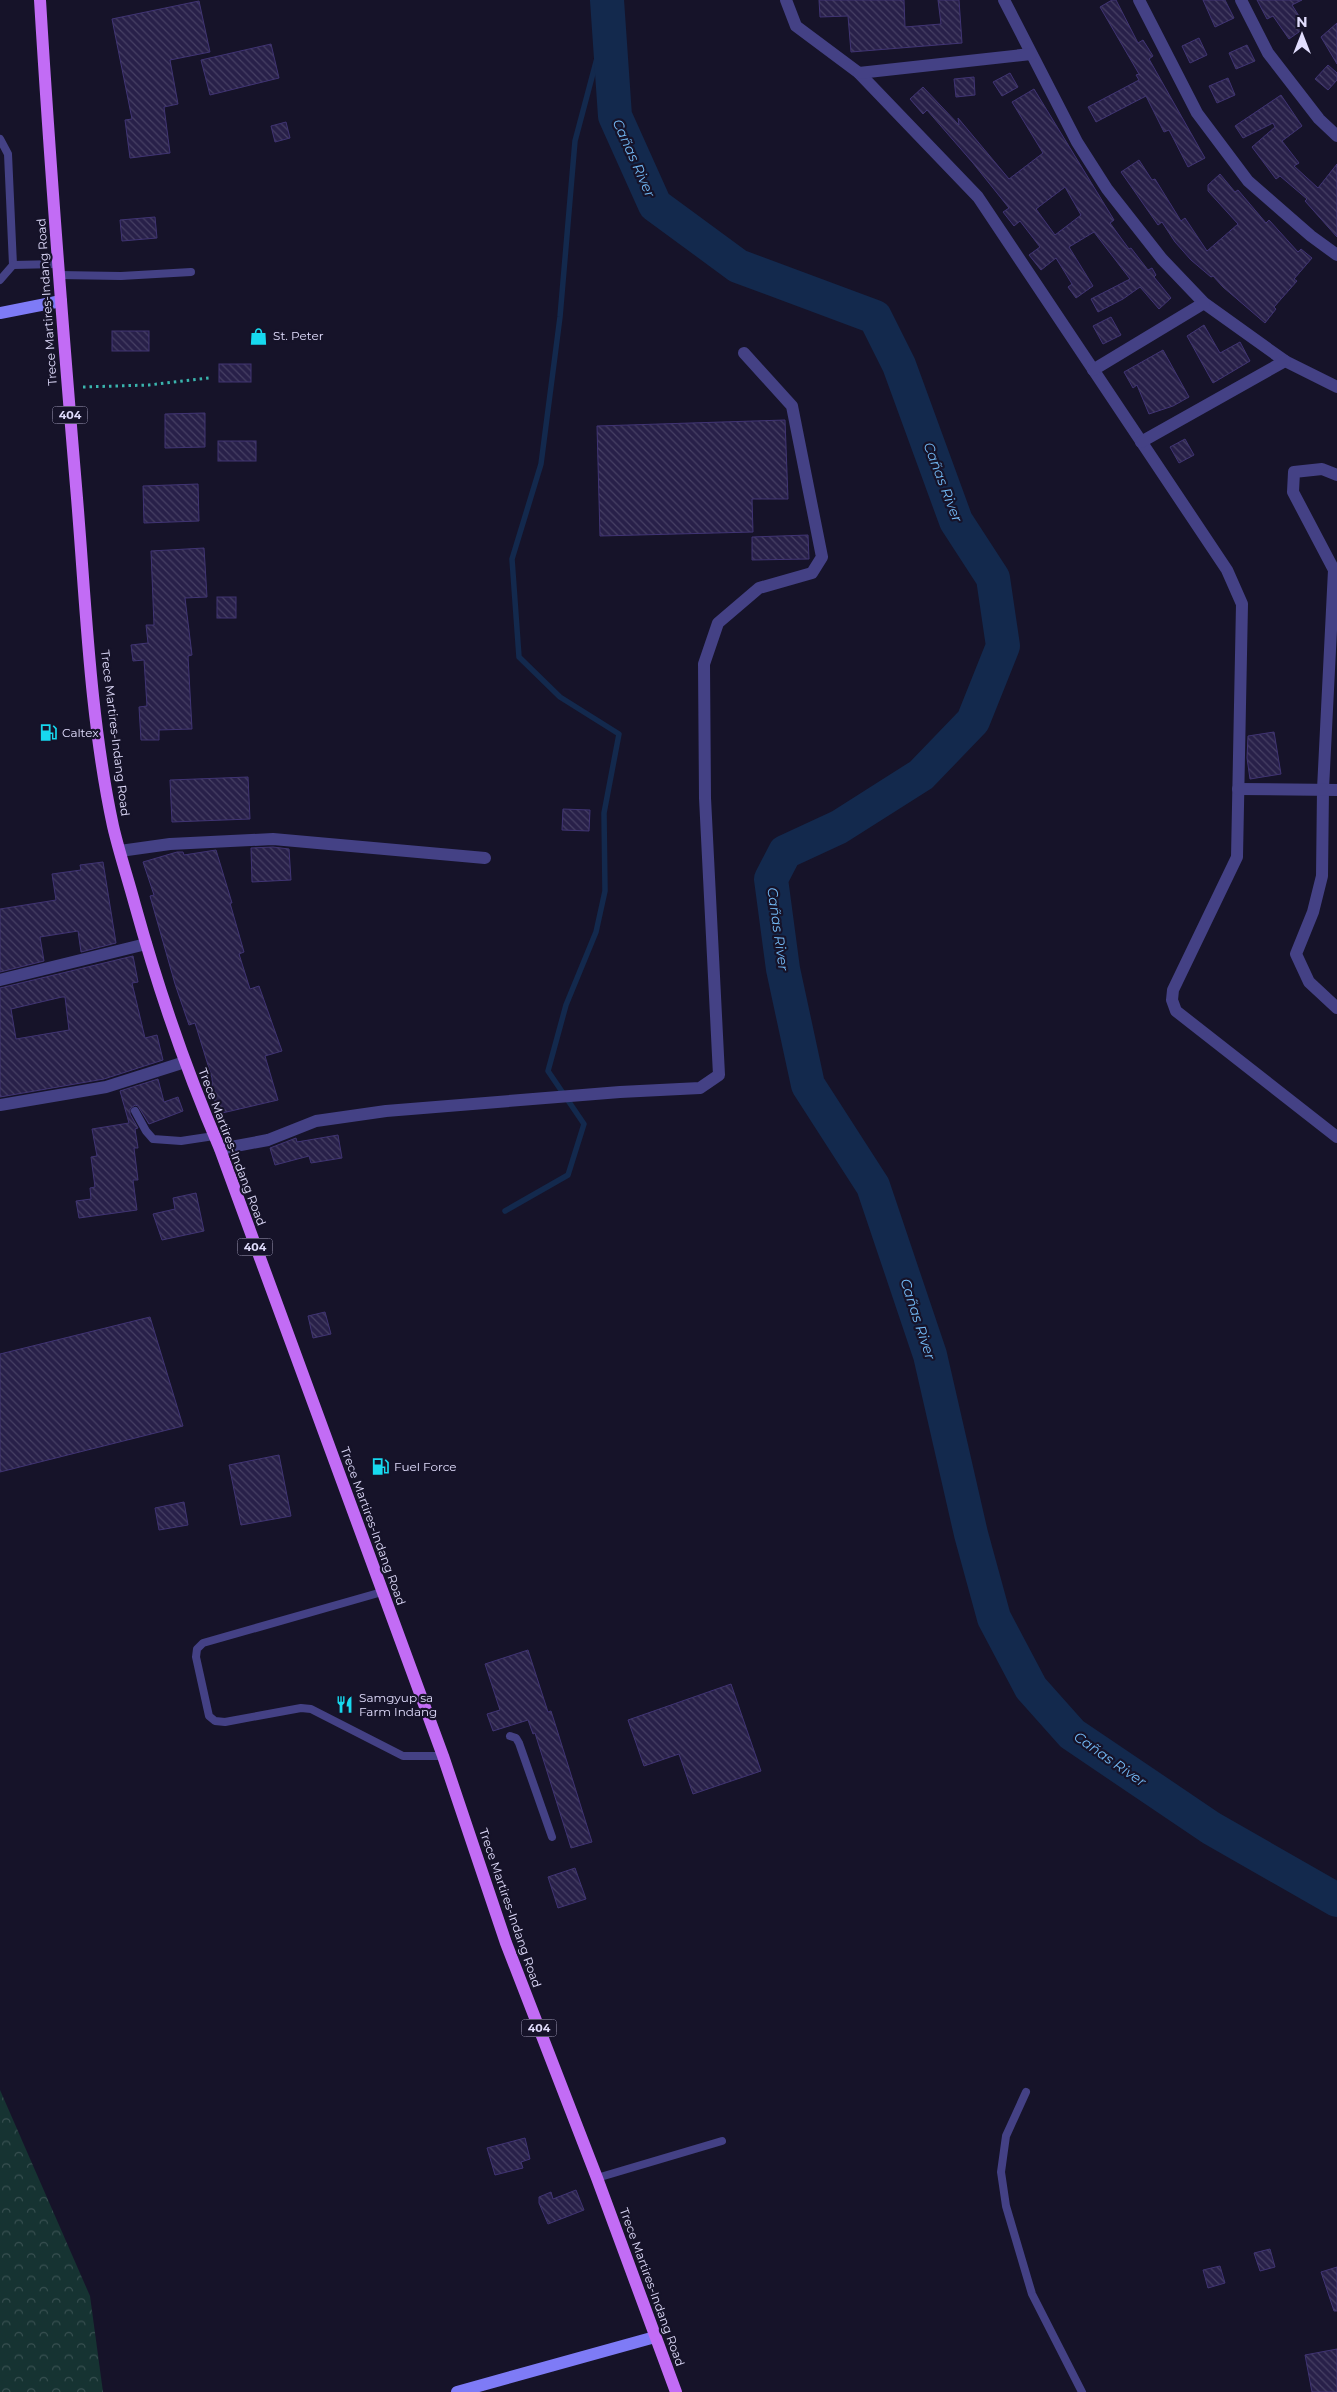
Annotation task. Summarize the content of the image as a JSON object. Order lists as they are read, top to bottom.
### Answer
{
  "streets": {
    "main road": ["Trece Martires-Indang Road", "404"]
  },
  "water": ["Cañas River"],
  "places": {
    "shop": ["St. Peter"],
    "fuel station": ["Caltex", "Fuel Force"],
    "restaurant": ["Samgyup sa Farm Indang"]
  },
  "north": "top"
}
